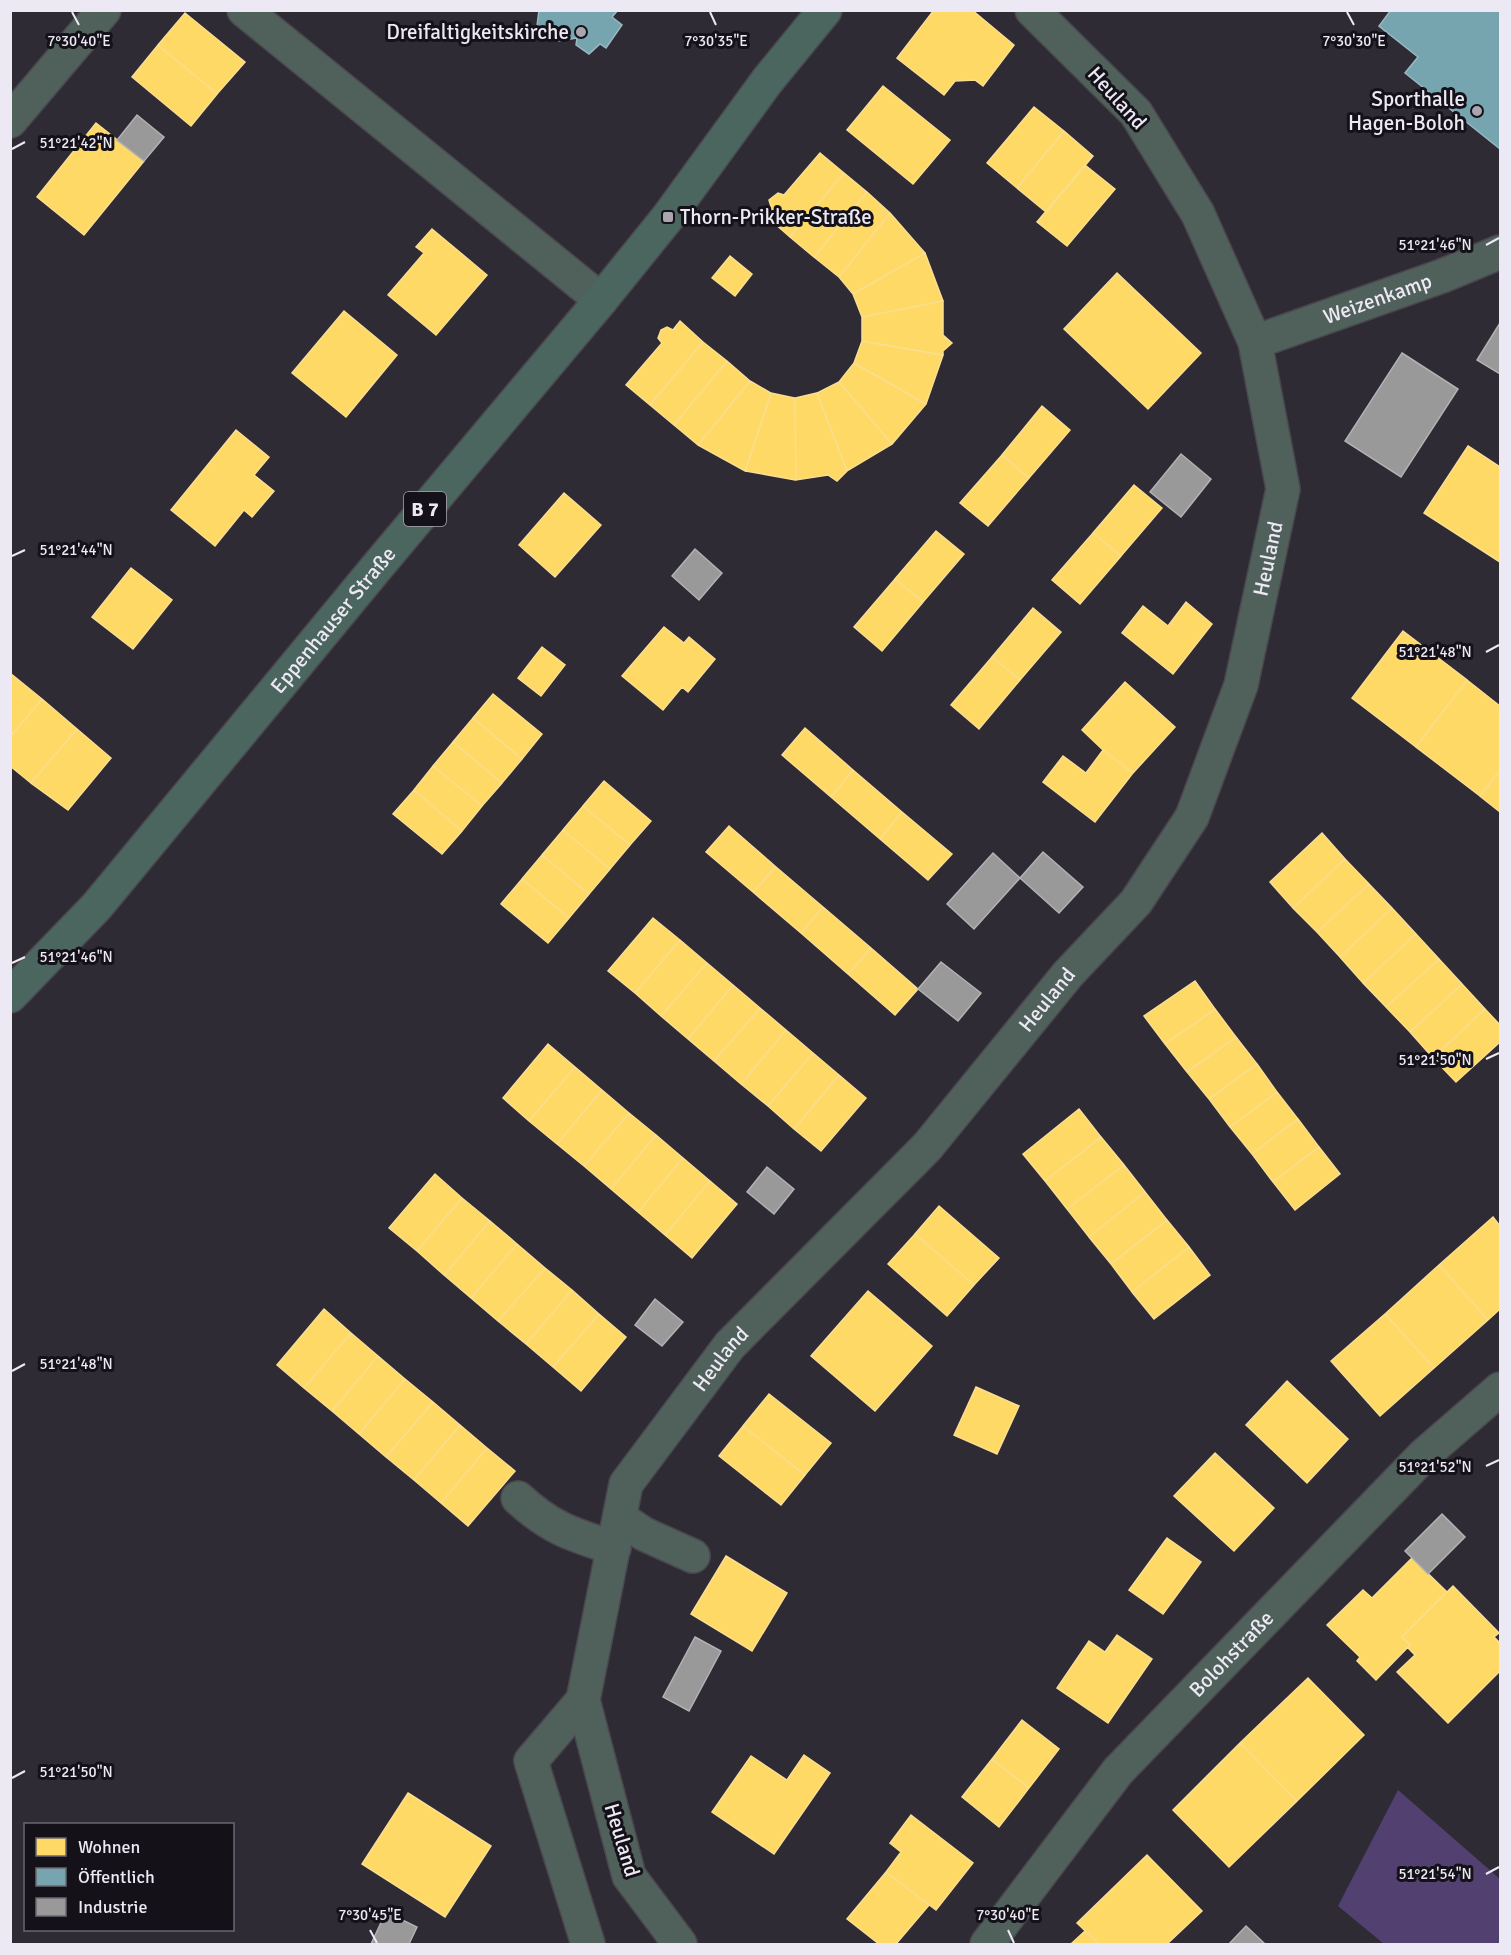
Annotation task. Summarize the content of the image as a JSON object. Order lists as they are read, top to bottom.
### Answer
{
  "streets": {
    "main road": ["B 7", "Eppenhauser Straße"],
    "street": ["Heuland", "Weizenkamp", "Bolohstraße"]
  },
  "crossings": [
    ["Heuland", "Weizenkamp"]
  ],
  "places": {
    "other": ["Dreifaltigkeitskirche", "Sporthalle Hagen-Boloh"],
    "transit": ["Thorn-Prikker-Straße"]
  },
  "legend": ["Wohnen", "Öffentlich", "Industrie"],
  "coordinates": [
    "7°30'40\"E",
    "7°30'35\"E",
    "7°30'30\"E",
    "51°21'42\"N",
    "51°21'46\"N",
    "51°21'44\"N",
    "51°21'48\"N",
    "51°21'50\"N",
    "51°21'52\"N",
    "51°21'54\"N",
    "7°30'45\"E"
  ]
}
